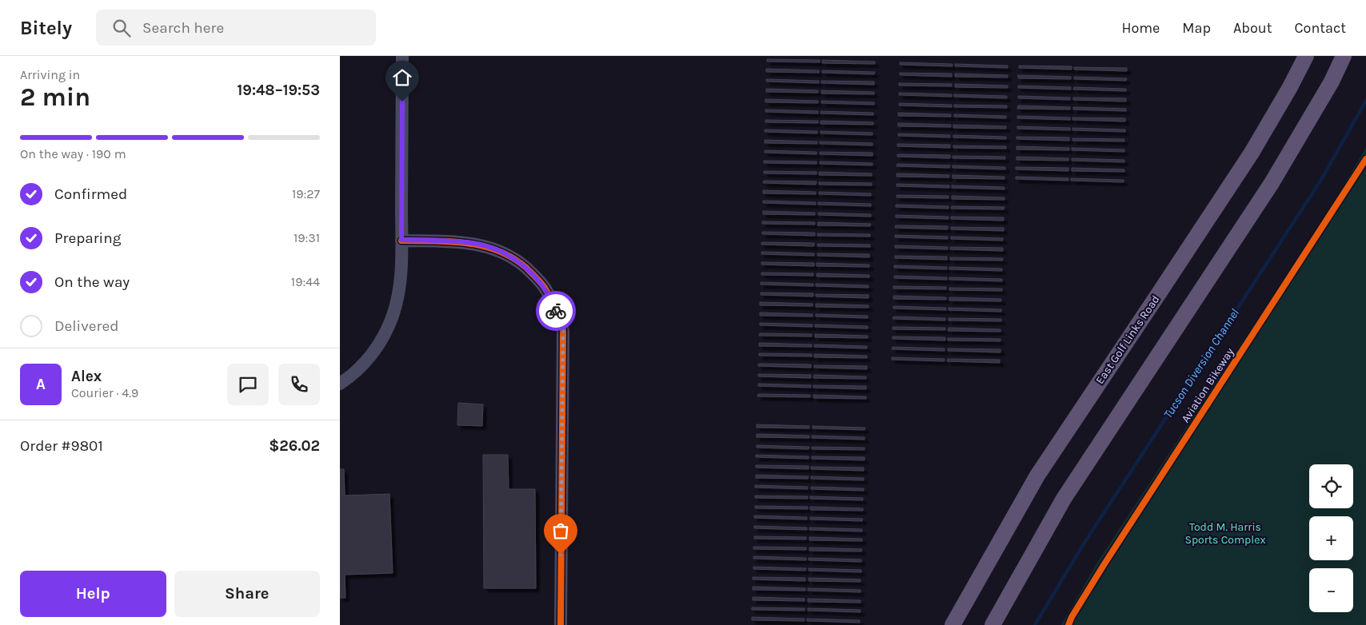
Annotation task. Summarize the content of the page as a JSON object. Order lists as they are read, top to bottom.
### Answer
{
  "streets": {
    "main road": ["East Golf Links Road"],
    "cycle path": ["Aviation Bikeway"]
  },
  "water": ["Tucson Diversion Channel"],
  "parks": ["Todd M. Harris Sports Complex"],
  "page": {
    "header": "Bitely",
    "search": "Search here",
    "nav": [
      "Home",
      "Map",
      "About",
      "Contact"
    ],
    "heading": ["2 min", "Arriving in", "19:48–19:53"],
    "panel": [
      "Alex",
      "Courier · 4.9",
      "Order #9801",
      "$26.02"
    ],
    "bar": "On the way · 190 m",
    "list": [
      ["Confirmed", "19:27"],
      ["Preparing", "19:31"],
      ["On the way", "19:44"],
      "Delivered"
    ],
    "round": "A",
    "map_buttons": ["+", "−"],
    "buttons": ["Help", "Share"]
  }
}
